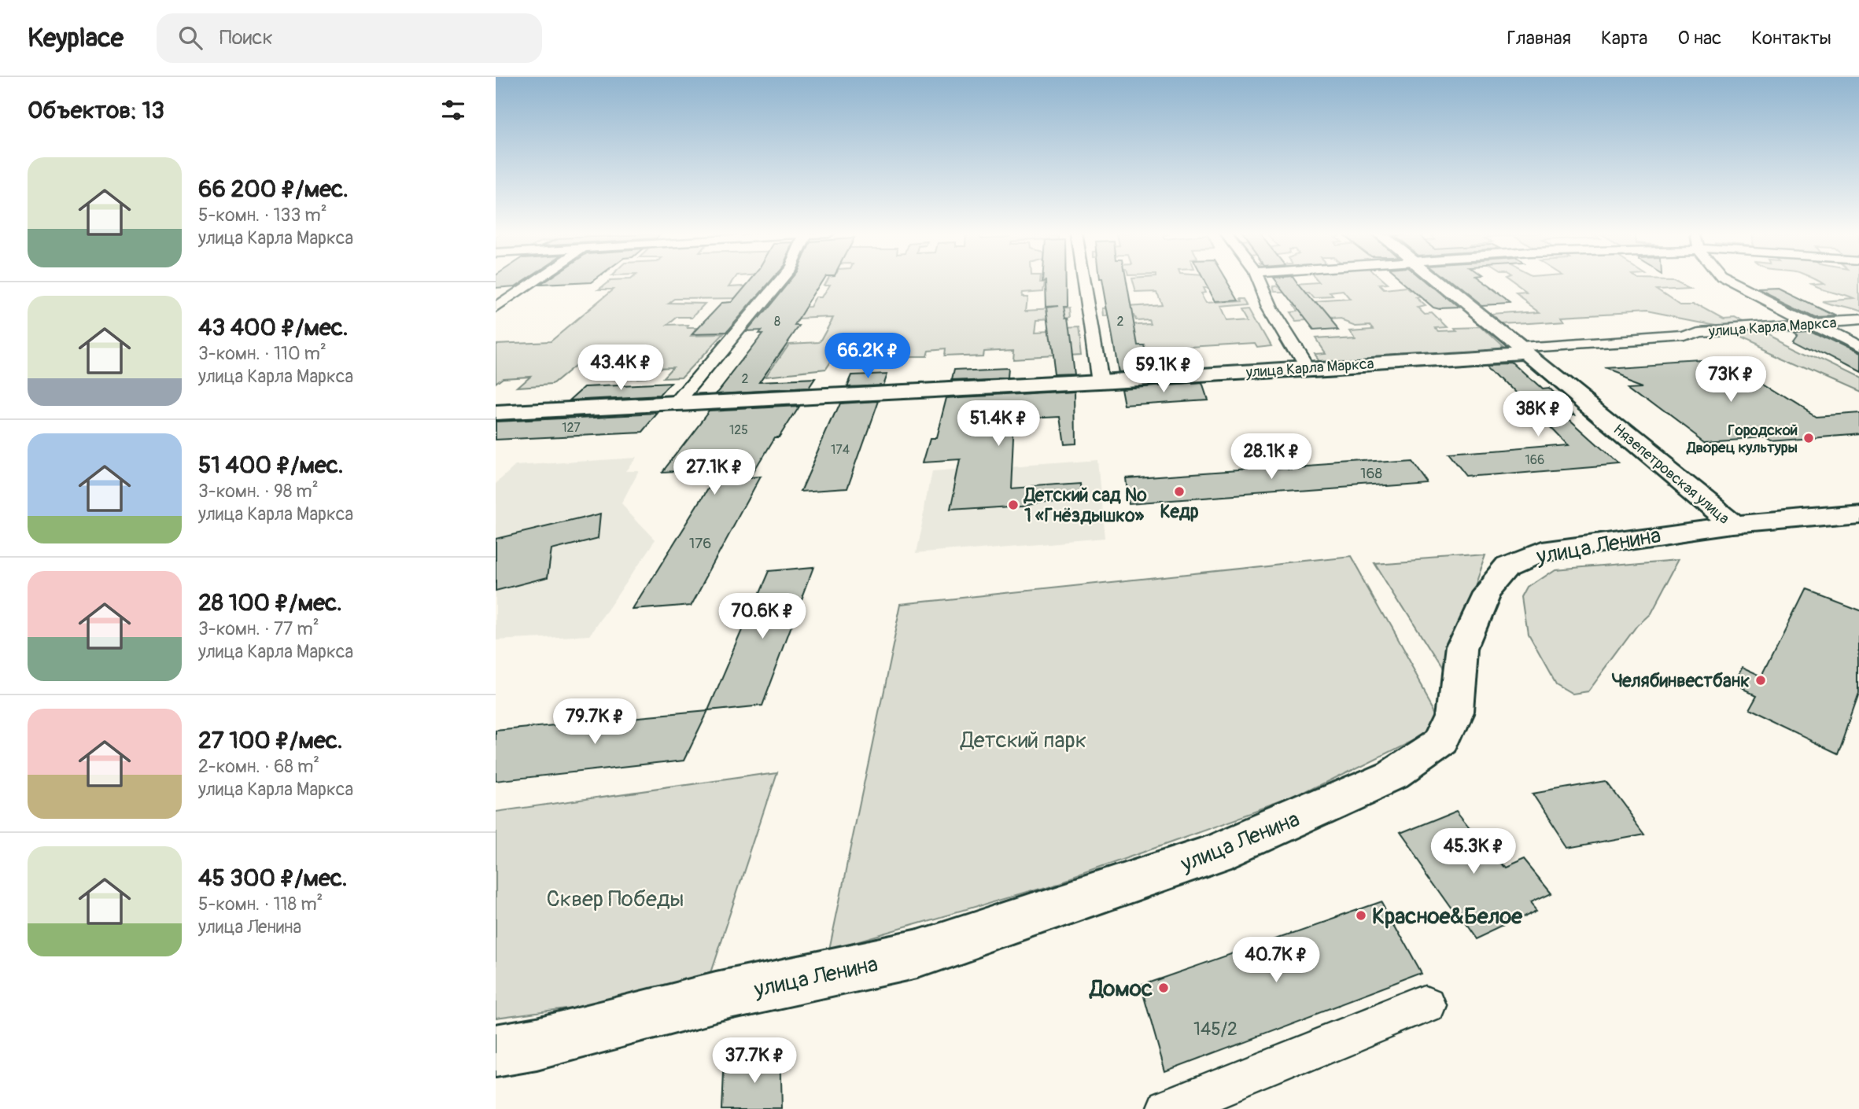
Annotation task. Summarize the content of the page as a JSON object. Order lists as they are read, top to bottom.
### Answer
{
  "streets": {
    "main road": ["улица Карла Маркса", "Нязепетровская улица", "улица Ленина"]
  },
  "crossings": [
    ["улица Карла Маркса", "Нязепетровская улица"],
    ["Нязепетровская улица", "улица Ленина"]
  ],
  "parks": ["Детский парк", "Сквер Победы"],
  "places": [
    "Городской Дворец культуры",
    "Кедр",
    "Детский сад № 1 «Гнёздышко»",
    "Челябинвестбанк",
    "Красное&Белое",
    "Домос"
  ],
  "house_numbers": [
    "8",
    "2",
    "2",
    "127",
    "125",
    "174",
    "166",
    "168",
    "176",
    "145/2"
  ],
  "page": {
    "header": "Keyplace",
    "search": "Поиск",
    "nav": [
      "Главная",
      "Карта",
      "О нас",
      "Контакты"
    ],
    "heading": "Объектов: 13",
    "list": [
      {
        "name": "66 200 ₽/мес.",
        "note": "5-комн. · 133 m² · улица Карла Маркса"
      },
      {
        "name": "43 400 ₽/мес.",
        "note": "3-комн. · 110 m² · улица Карла Маркса"
      },
      {
        "name": "51 400 ₽/мес.",
        "note": "3-комн. · 98 m² · улица Карла Маркса"
      },
      {
        "name": "28 100 ₽/мес.",
        "note": "3-комн. · 77 m² · улица Карла Маркса"
      },
      {
        "name": "27 100 ₽/мес.",
        "note": "2-комн. · 68 m² · улица Карла Маркса"
      },
      {
        "name": "45 300 ₽/мес.",
        "note": "5-комн. · 118 m² · улица Ленина"
      }
    ],
    "price": [
      "66.2K ₽",
      "43.4K ₽",
      "59.1K ₽",
      "73K ₽",
      "38K ₽",
      "51.4K ₽",
      "28.1K ₽",
      "27.1K ₽",
      "70.6K ₽",
      "79.7K ₽",
      "45.3K ₽",
      "40.7K ₽",
      "37.7K ₽"
    ]
  }
}
